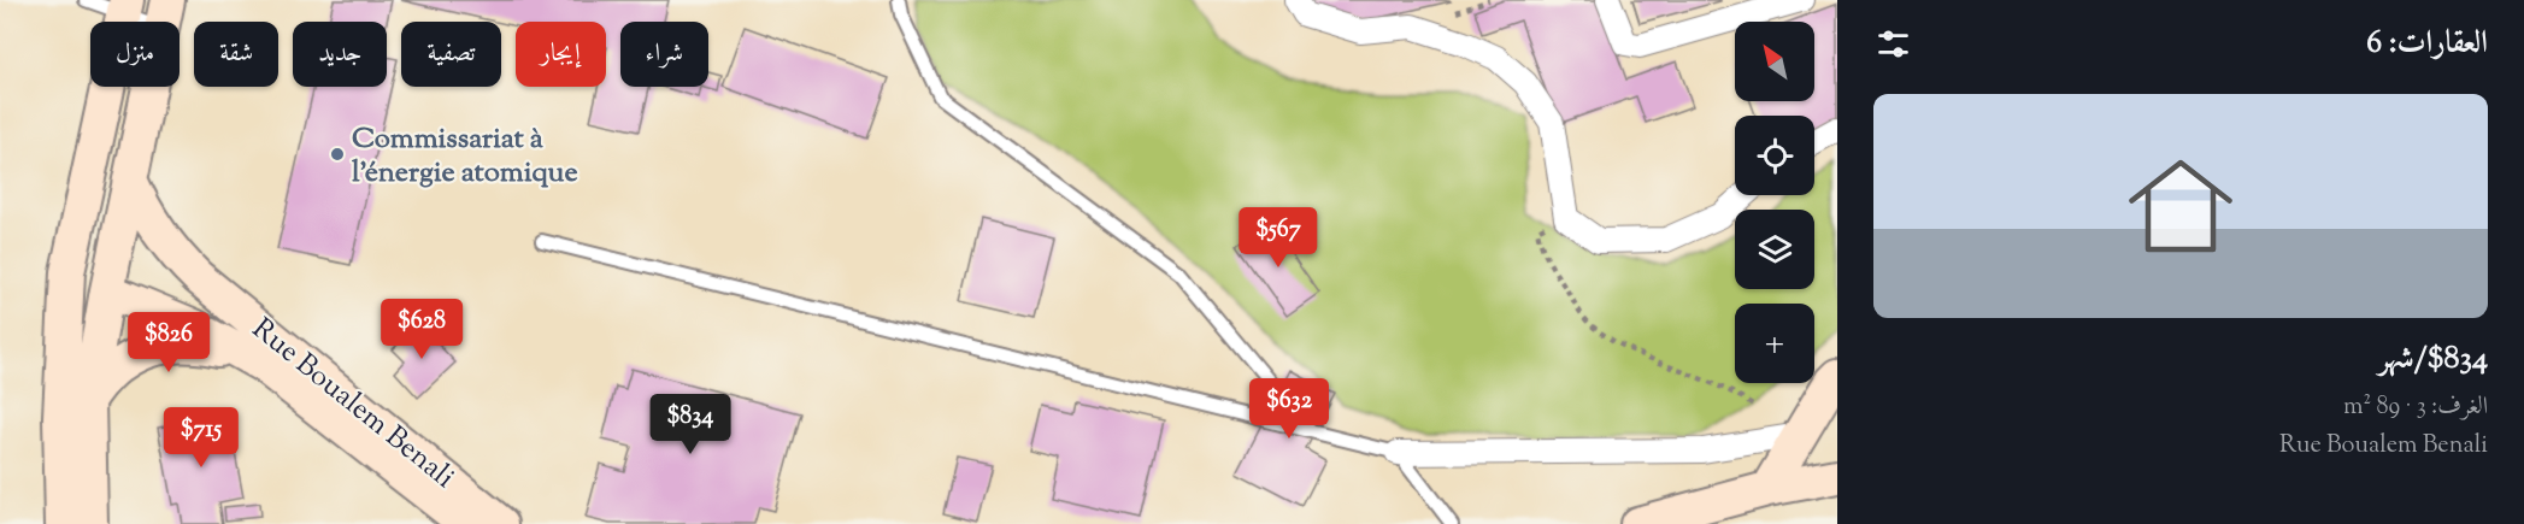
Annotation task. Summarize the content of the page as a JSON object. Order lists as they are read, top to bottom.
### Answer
{
  "streets": {
    "main road": ["Rue Boualem Benali"]
  },
  "places": ["Commissariat à l'énergie atomique"],
  "north": "top left",
  "page": {
    "heading": "العقارات: 6",
    "map_buttons": "+",
    "chip": [
      "شراء",
      "إيجار",
      "تصفية",
      "جديد",
      "شقة",
      "منزل"
    ],
    "list": [
      {
        "name": "$834/شهر",
        "note": "الغرف: 3 · 89 m² · Rue Boualem Benali"
      }
    ],
    "price": [
      "$567",
      "$628",
      "$826",
      "$632",
      "$834",
      "$715"
    ]
  }
}
